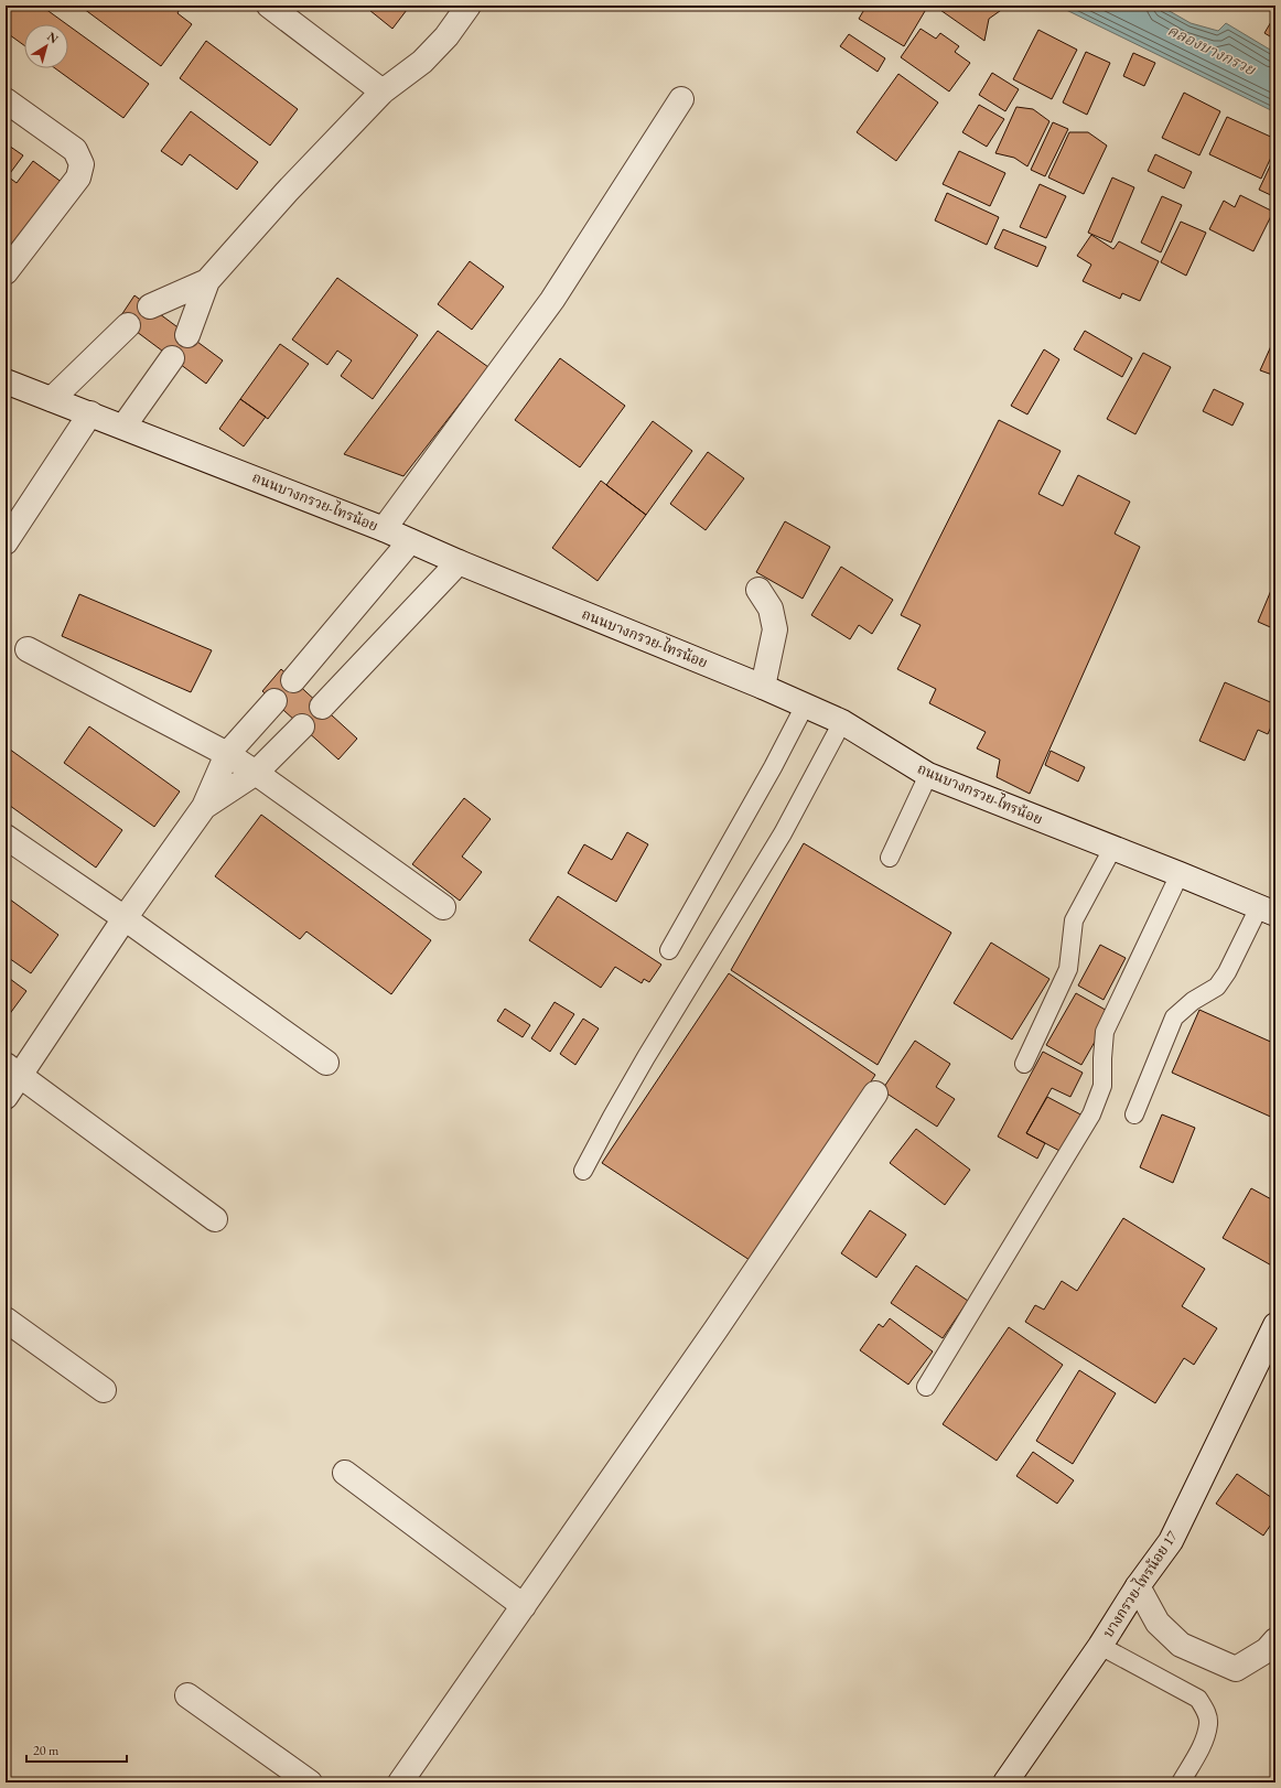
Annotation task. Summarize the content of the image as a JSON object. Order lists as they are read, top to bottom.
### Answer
{
  "streets": {
    "street": ["ถนนบางกรวย-ไทรน้อย", "บางกรวย-ไทรน้อย 17"]
  },
  "water": ["คลองบางกรวย"],
  "scale_bar": "20 m",
  "north": "top right"
}
